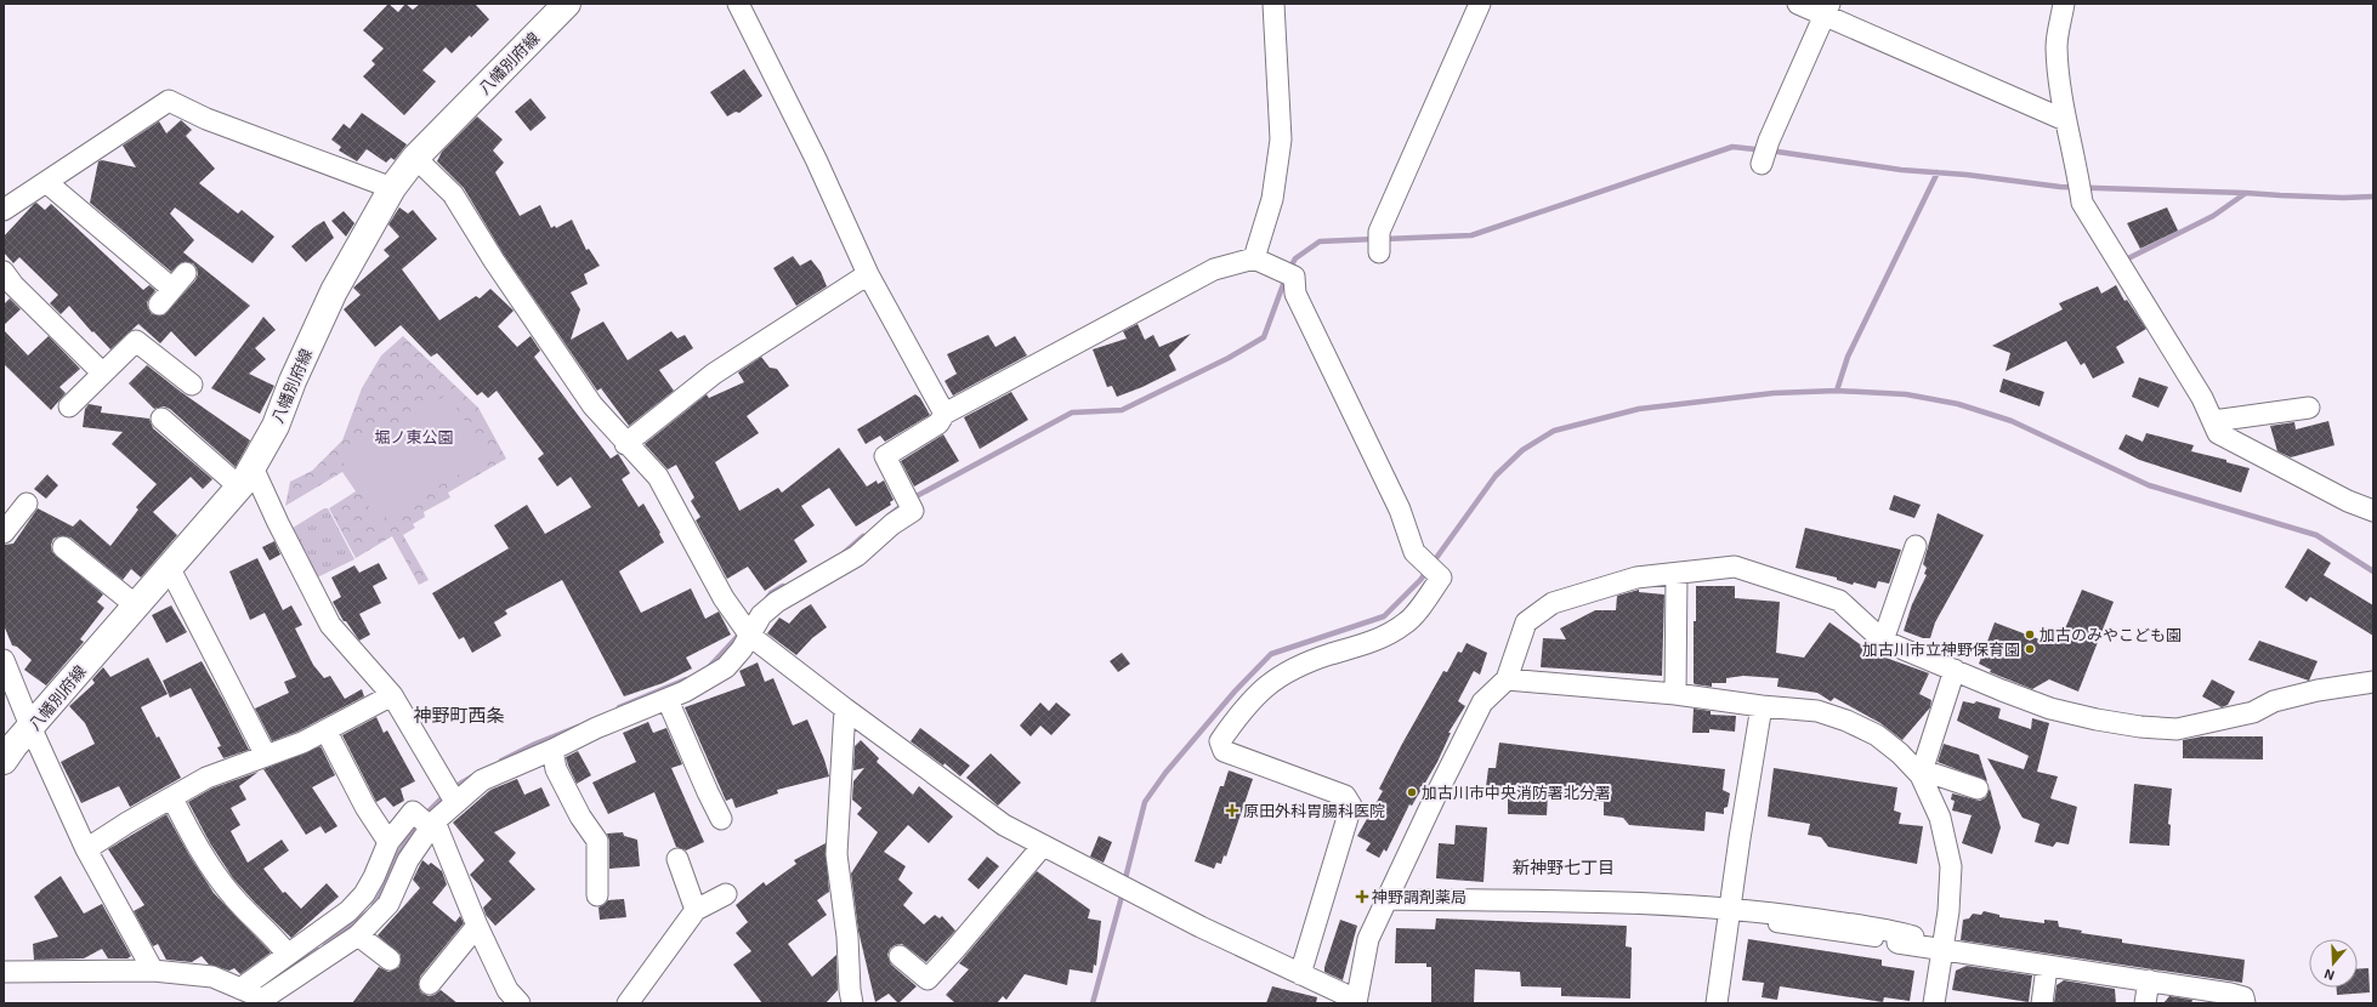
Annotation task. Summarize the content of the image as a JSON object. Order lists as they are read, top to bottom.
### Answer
{
  "streets": {
    "main road": ["八幡別府線"]
  },
  "districts": ["神野町西条", "新神野七丁目"],
  "parks": ["堀ノ東公園"],
  "places": {
    "other": ["加古のみやこども園", "加古川市立神野保育園", "加古川市中央消防署北分署"],
    "health": ["原田外科胃腸科医院", "神野調剤薬局"]
  },
  "north": "bottom"
}
